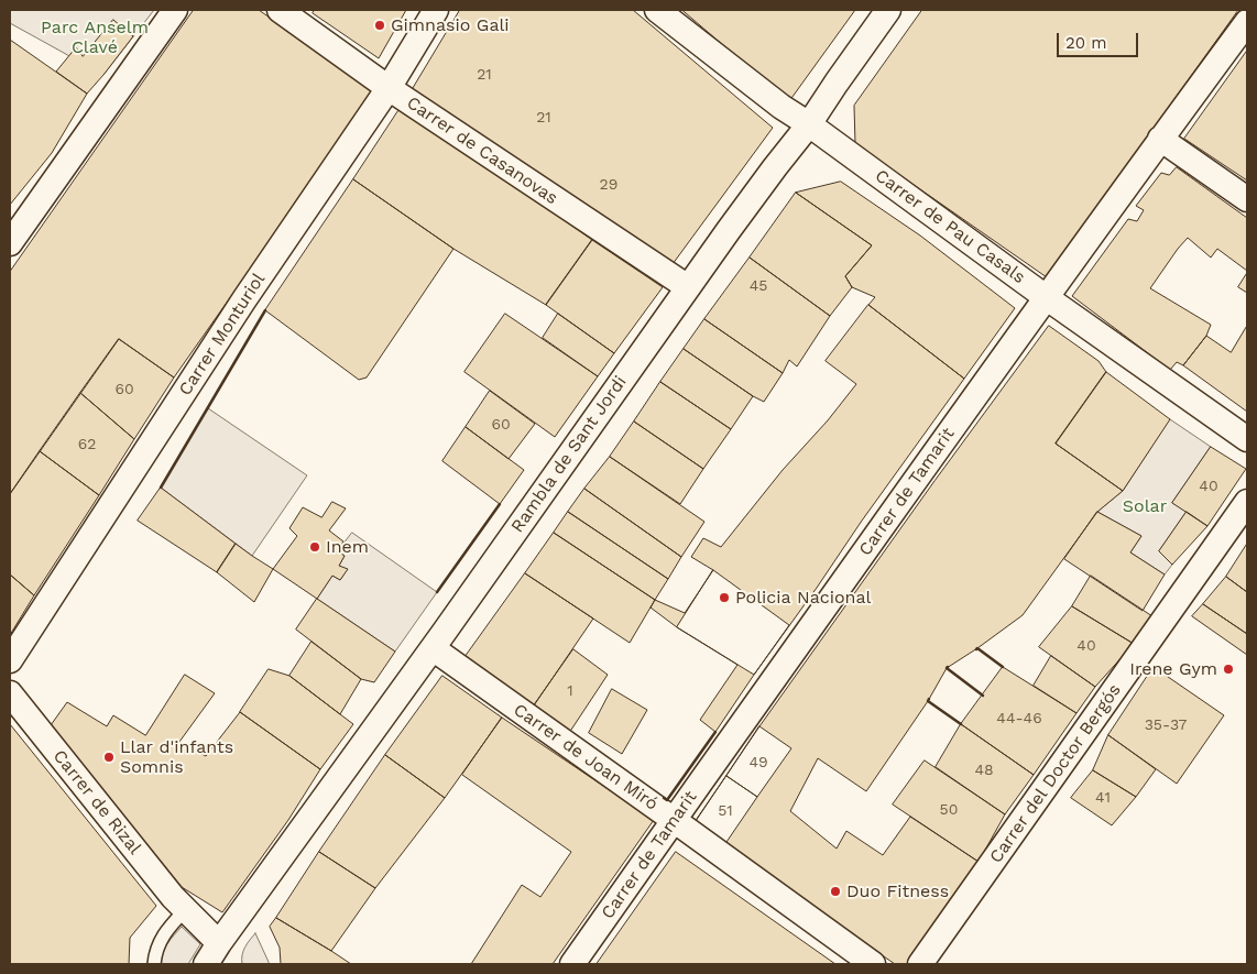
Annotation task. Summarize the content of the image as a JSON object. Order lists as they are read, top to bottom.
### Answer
{
  "streets": {
    "street": [
      "Carrer de Casanovas",
      "Carrer de Pau Casals",
      "Carrer Monturiol",
      "Rambla de Sant Jordi",
      "Carrer de Tamarit",
      "Carrer de Joan Miró",
      "Carrer del Doctor Bergós",
      "Carrer de Rizal"
    ]
  },
  "crossings": [
    ["Carrer de Casanovas", "Carrer Monturiol"],
    ["Carrer de Casanovas", "Rambla de Sant Jordi"],
    ["Carrer de Pau Casals", "Rambla de Sant Jordi"],
    ["Carrer de Pau Casals", "Carrer de Tamarit"],
    ["Rambla de Sant Jordi", "Carrer de Joan Miró"],
    ["Rambla de Sant Jordi", "Carrer de Rizal"],
    ["Carrer de Tamarit", "Carrer de Joan Miró"]
  ],
  "parks": ["Parc Anselm Clavé", "Solar"],
  "places": [
    "Gimnasio Gali",
    "Inem",
    "Policia Nacional",
    "Irene Gym",
    "Llar d'infants Somnis",
    "Duo Fitness"
  ],
  "house_numbers": [
    "21",
    "21",
    "29",
    "45",
    "60",
    "60",
    "62",
    "40",
    "40",
    "1",
    "44-46",
    "35-37",
    "49",
    "48",
    "41",
    "50",
    "51"
  ],
  "scale_bar": "20 m"
}
